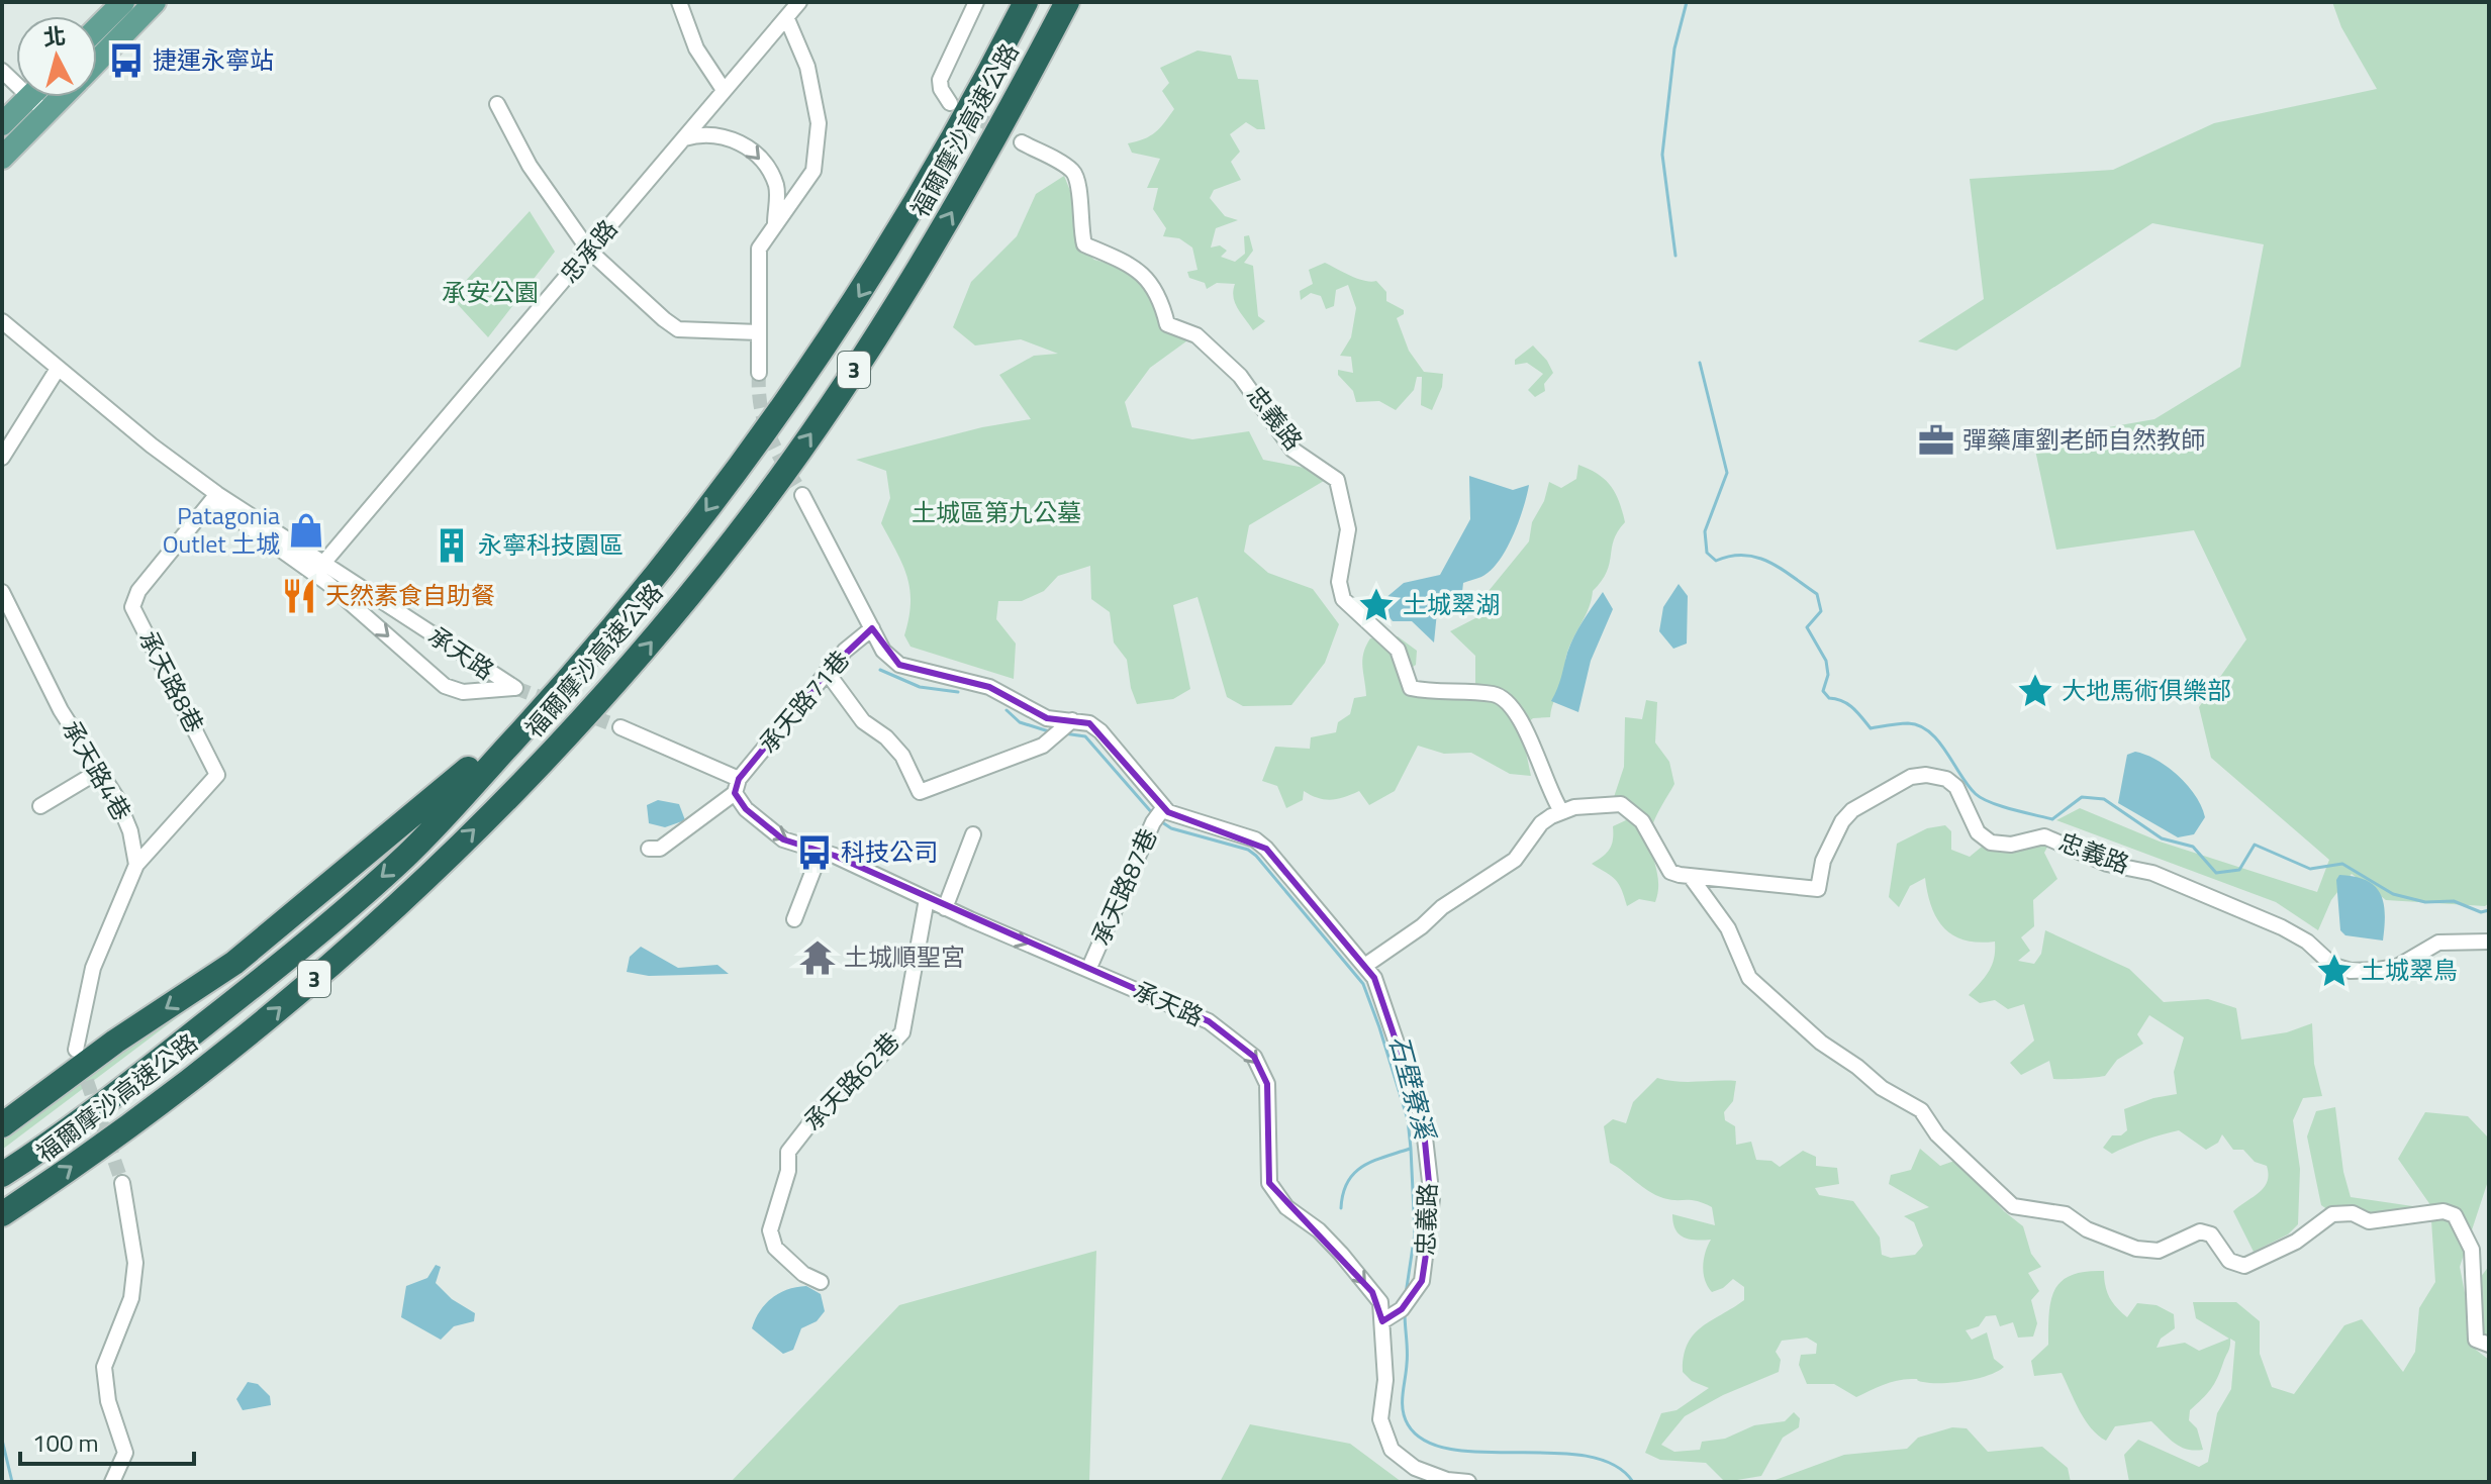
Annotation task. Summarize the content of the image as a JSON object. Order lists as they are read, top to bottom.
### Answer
{
  "streets": {
    "highway": ["福爾摩沙高速公路", "3"],
    "street": [
      "忠承路",
      "忠義路",
      "承天路",
      "承天路8巷",
      "承天路71巷",
      "承天路4巷",
      "承天路87巷",
      "承天路62巷"
    ]
  },
  "crossings": [
    ["忠承路", "承天路"],
    ["忠義路", "承天路"],
    ["忠義路", "承天路71巷"],
    ["忠義路", "承天路87巷"],
    ["承天路", "承天路8巷"],
    ["承天路", "承天路71巷"],
    ["承天路", "承天路87巷"],
    ["承天路", "承天路62巷"],
    ["承天路8巷", "承天路4巷"]
  ],
  "one_way": ["承天路"],
  "water": ["石壁寮溪"],
  "parks": ["承安公園", "土城區第九公墓"],
  "places": {
    "bus stop": ["捷運永寧站", "科技公司"],
    "office": ["彈藥庫劉老師自然教師"],
    "shop": ["Patagonia Outlet 土城"],
    "building": ["永寧科技園區"],
    "restaurant": ["天然素食自助餐"],
    "place": ["土城翠湖", "大地馬術俱樂部", "土城翠鳥"],
    "temple": ["土城順聖宮"]
  },
  "scale_bar": "100 m",
  "north": "top"
}
